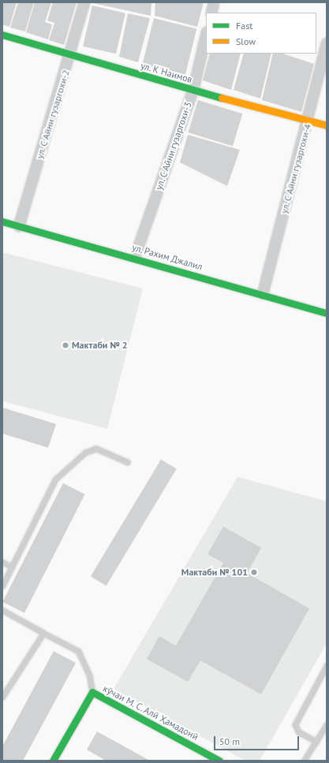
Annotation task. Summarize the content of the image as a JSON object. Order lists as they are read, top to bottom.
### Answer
{
  "streets": {
    "street": [
      "ул. К Наимов",
      "ул. С Айни гузаргохи-2",
      "ул. С Айни гузаргохи-3",
      "ул. С Айни гузаргохи-4",
      "ул. Рахим Джалил",
      "кӯчаи М. С. Алӣ Ҳамадонӣ"
    ]
  },
  "crossings": [
    ["ул. К Наимов", "ул. С Айни гузаргохи-2"],
    ["ул. К Наимов", "ул. С Айни гузаргохи-3"],
    ["ул. К Наимов", "ул. С Айни гузаргохи-4"],
    ["ул. С Айни гузаргохи-2", "ул. Рахим Джалил"],
    ["ул. С Айни гузаргохи-3", "ул. Рахим Джалил"],
    ["ул. С Айни гузаргохи-4", "ул. Рахим Джалил"]
  ],
  "places": ["Мактаби № 2", "Мактаби № 101"],
  "legend": ["Fast", "Slow"],
  "scale_bar": "50 m"
}
